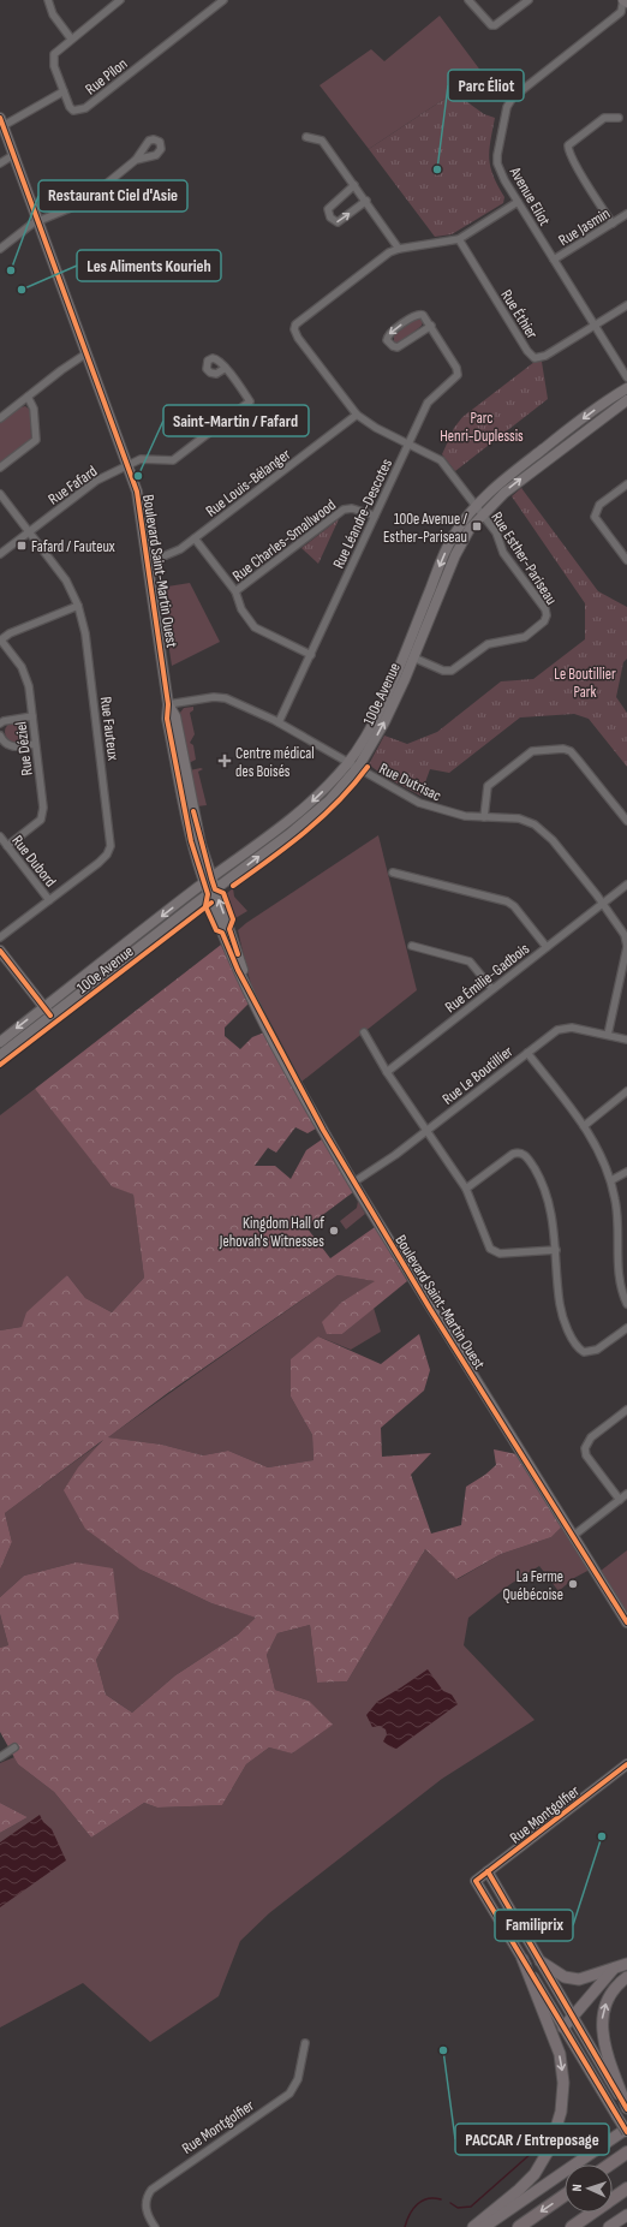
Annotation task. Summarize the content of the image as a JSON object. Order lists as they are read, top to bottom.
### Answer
{
  "streets": {
    "main road": ["Boulevard Saint-Martin Ouest", "100e Avenue", "Rue Montgolfier"],
    "street": [
      "Rue Pilon",
      "Avenue Eliot",
      "Rue Jasmin",
      "Rue Éthier",
      "Rue Louis-Bélanger",
      "Rue Fafard",
      "Rue Léandre-Descotes",
      "Rue Charles-Smallwood",
      "Rue Esther-Pariseau",
      "Rue Fauteux",
      "Rue Déziel",
      "Rue Dutrisac",
      "Rue Dubord",
      "Rue Émilie-Gadbois",
      "Rue Le Boutillier"
    ]
  },
  "crossings": [
    ["Rue Pilon", "Boulevard Saint-Martin Ouest"],
    ["Avenue Eliot", "Rue Jasmin"],
    ["Avenue Eliot", "Rue Éthier"],
    ["Rue Louis-Bélanger", "Rue Esther-Pariseau"],
    ["Rue Louis-Bélanger", "Boulevard Saint-Martin Ouest"],
    ["Rue Fafard", "Boulevard Saint-Martin Ouest"],
    ["Rue Fafard", "Rue Fauteux"],
    ["Rue Léandre-Descotes", "Rue Charles-Smallwood"],
    ["Rue Léandre-Descotes", "Rue Esther-Pariseau"],
    ["Rue Léandre-Descotes", "Rue Dutrisac"],
    ["Rue Esther-Pariseau", "100e Avenue"],
    ["Boulevard Saint-Martin Ouest", "100e Avenue"],
    ["Boulevard Saint-Martin Ouest", "Rue Dutrisac"],
    ["Boulevard Saint-Martin Ouest", "Rue Le Boutillier"],
    ["100e Avenue", "Rue Dutrisac"],
    ["Rue Fauteux", "Rue Dubord"],
    ["Rue Déziel", "Rue Dubord"],
    ["Rue Dutrisac", "Rue Émilie-Gadbois"],
    ["Rue Dutrisac", "Rue Le Boutillier"]
  ],
  "parks": ["Parc Henri-Duplessis", "Le Boutillier Park"],
  "places": {
    "other": [
      "Parc Éliot",
      "Restaurant Ciel d'Asie",
      "Les Aliments Kourieh",
      "Saint-Martin / Fafard",
      "Kingdom Hall of Jehovah's Witnesses",
      "La Ferme Québécoise",
      "Familiprix",
      "PACCAR / Entreposage"
    ],
    "transit": ["100e Avenue / Esther-Pariseau", "Fafard / Fauteux"],
    "health": ["Centre médical des Boisés"]
  },
  "north": "left"
}
